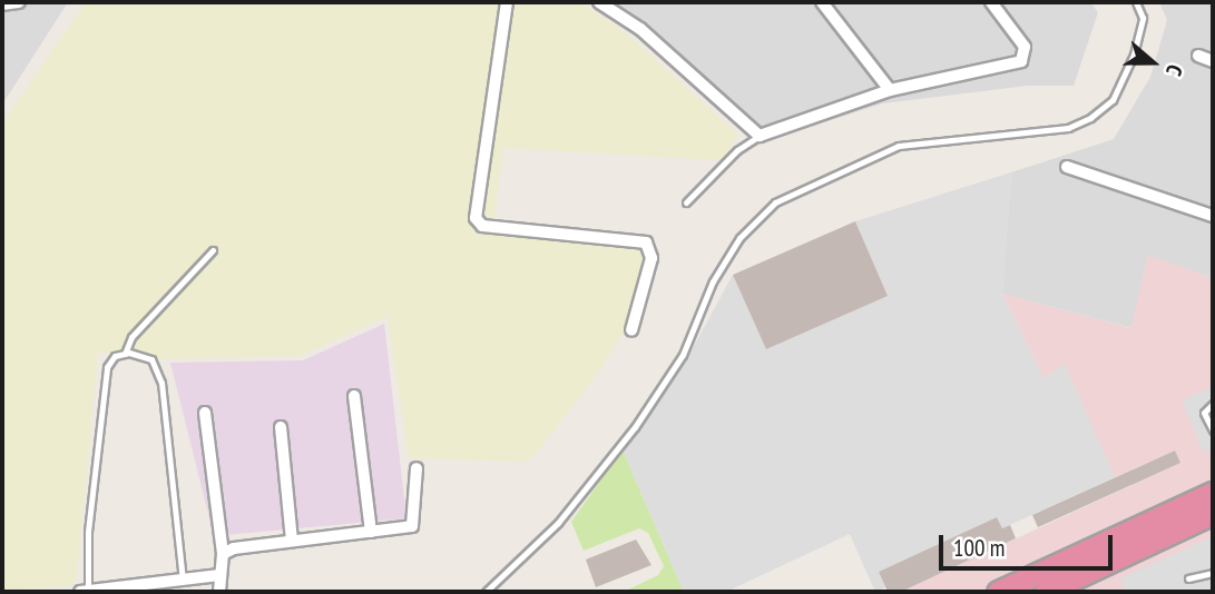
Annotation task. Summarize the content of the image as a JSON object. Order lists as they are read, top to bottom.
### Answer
{
  "scale_bar": "100 m",
  "north": "right"
}
